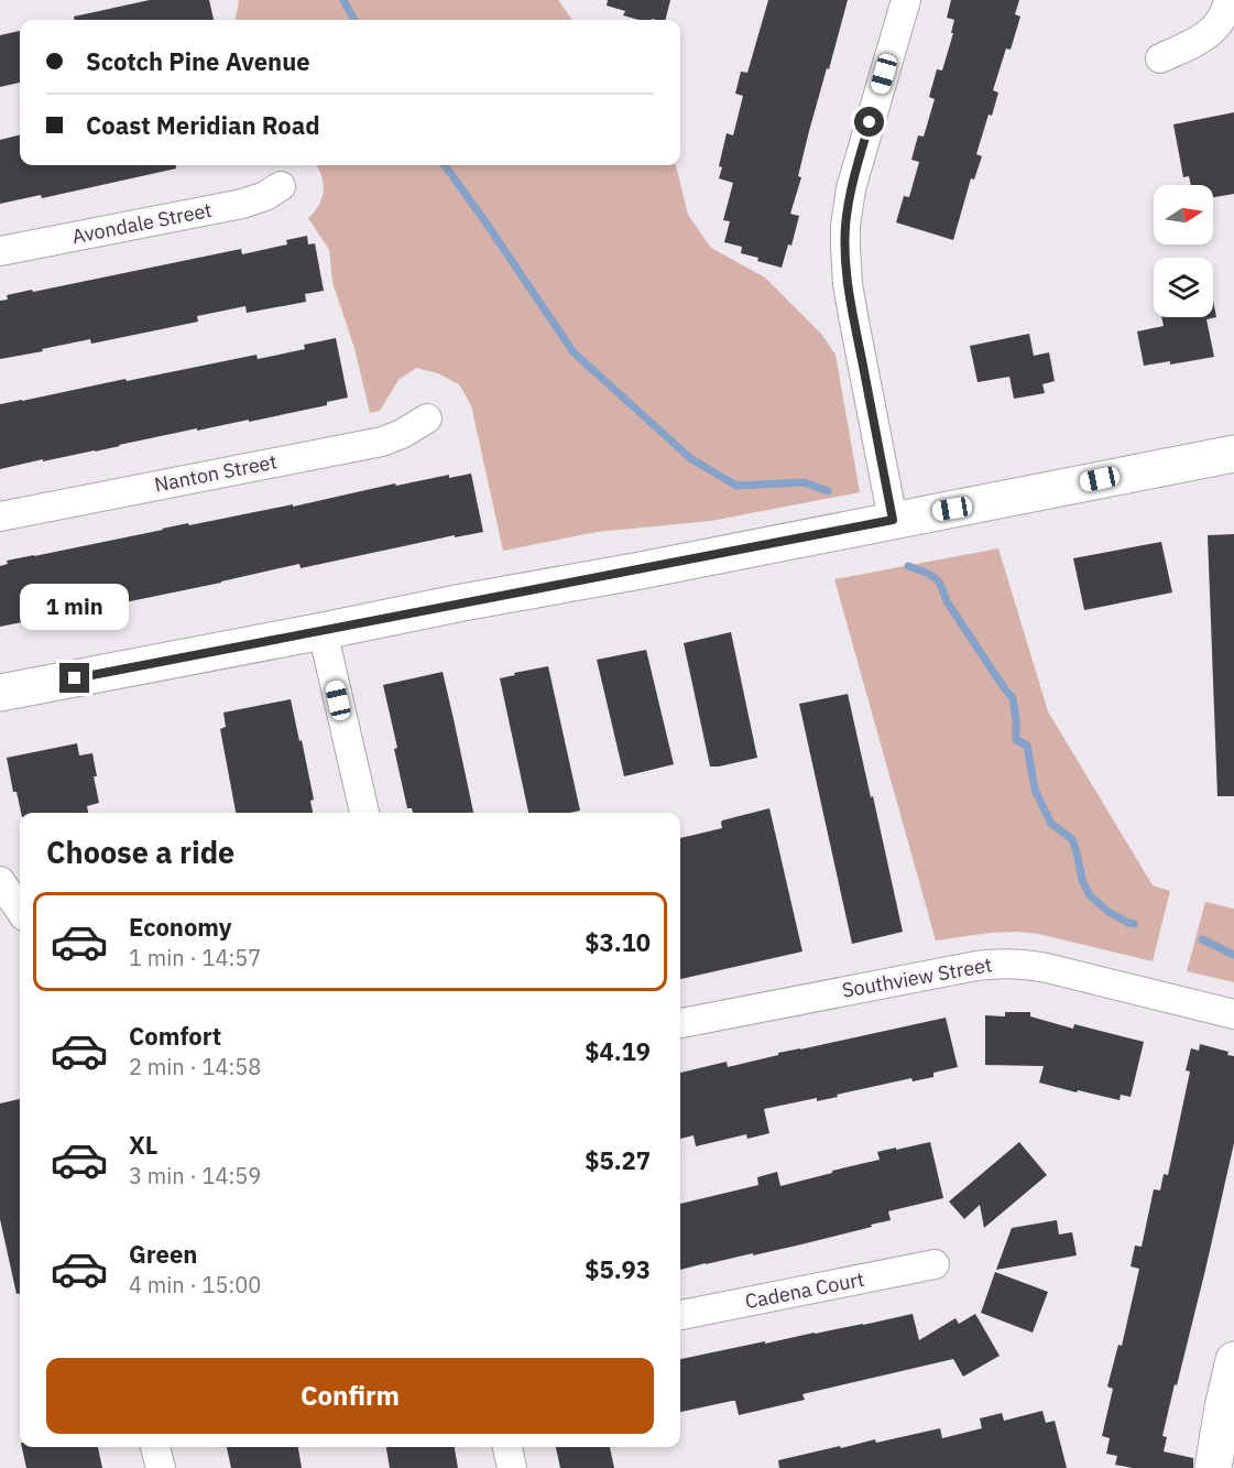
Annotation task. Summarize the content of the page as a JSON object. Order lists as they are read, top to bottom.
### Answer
{
  "streets": {
    "street": [
      "Avondale Street",
      "Nanton Street",
      "Southview Street",
      "Cadena Court"
    ]
  },
  "north": "right",
  "page": {
    "banner": ["Scotch Pine Avenue", "Coast Meridian Road"],
    "bubble": "1 min",
    "heading": "Choose a ride",
    "list": [
      {
        "name": "Economy",
        "note": "1 min · 14:57",
        "value": "$3.10"
      },
      {
        "name": "Comfort",
        "note": "2 min · 14:58",
        "value": "$4.19"
      },
      {
        "name": "XL",
        "note": "3 min · 14:59",
        "value": "$5.27"
      },
      {
        "name": "Green",
        "note": "4 min · 15:00",
        "value": "$5.93"
      }
    ],
    "buttons": "Confirm"
  }
}
